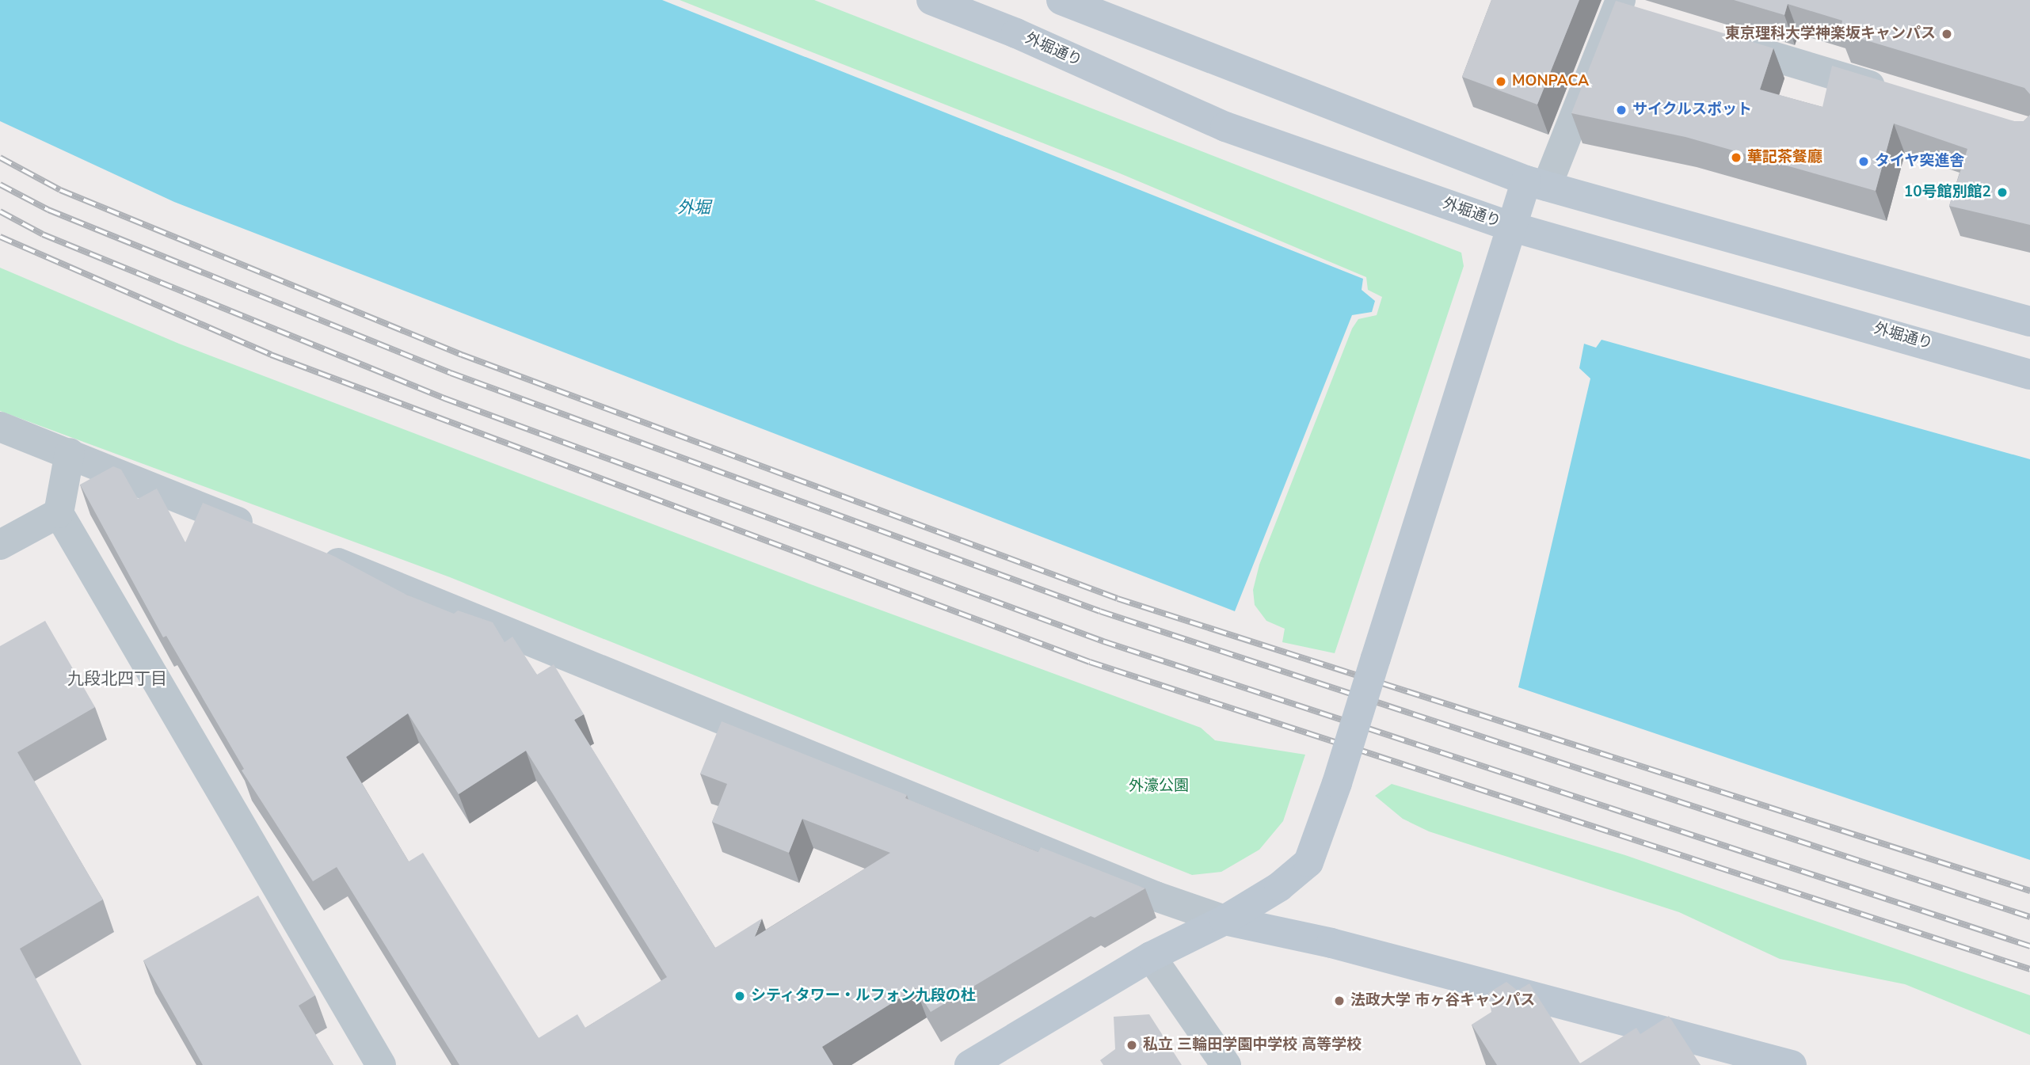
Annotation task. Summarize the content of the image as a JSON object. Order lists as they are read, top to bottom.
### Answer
{
  "streets": {
    "main road": ["外堀通り"]
  },
  "districts": ["九段北四丁目"],
  "water": ["外堀"],
  "parks": ["外濠公園"],
  "places": [
    "東京理科大学神楽坂キャンパス",
    "MONPACA",
    "サイクルスポット",
    "華記茶餐廳",
    "タイヤ突進舎",
    "10号館別館2",
    "シティタワー・ルフォン九段の杜",
    "法政大学 市ヶ谷キャンパス",
    "私立 三輪田学園中学校 高等学校"
  ]
}
